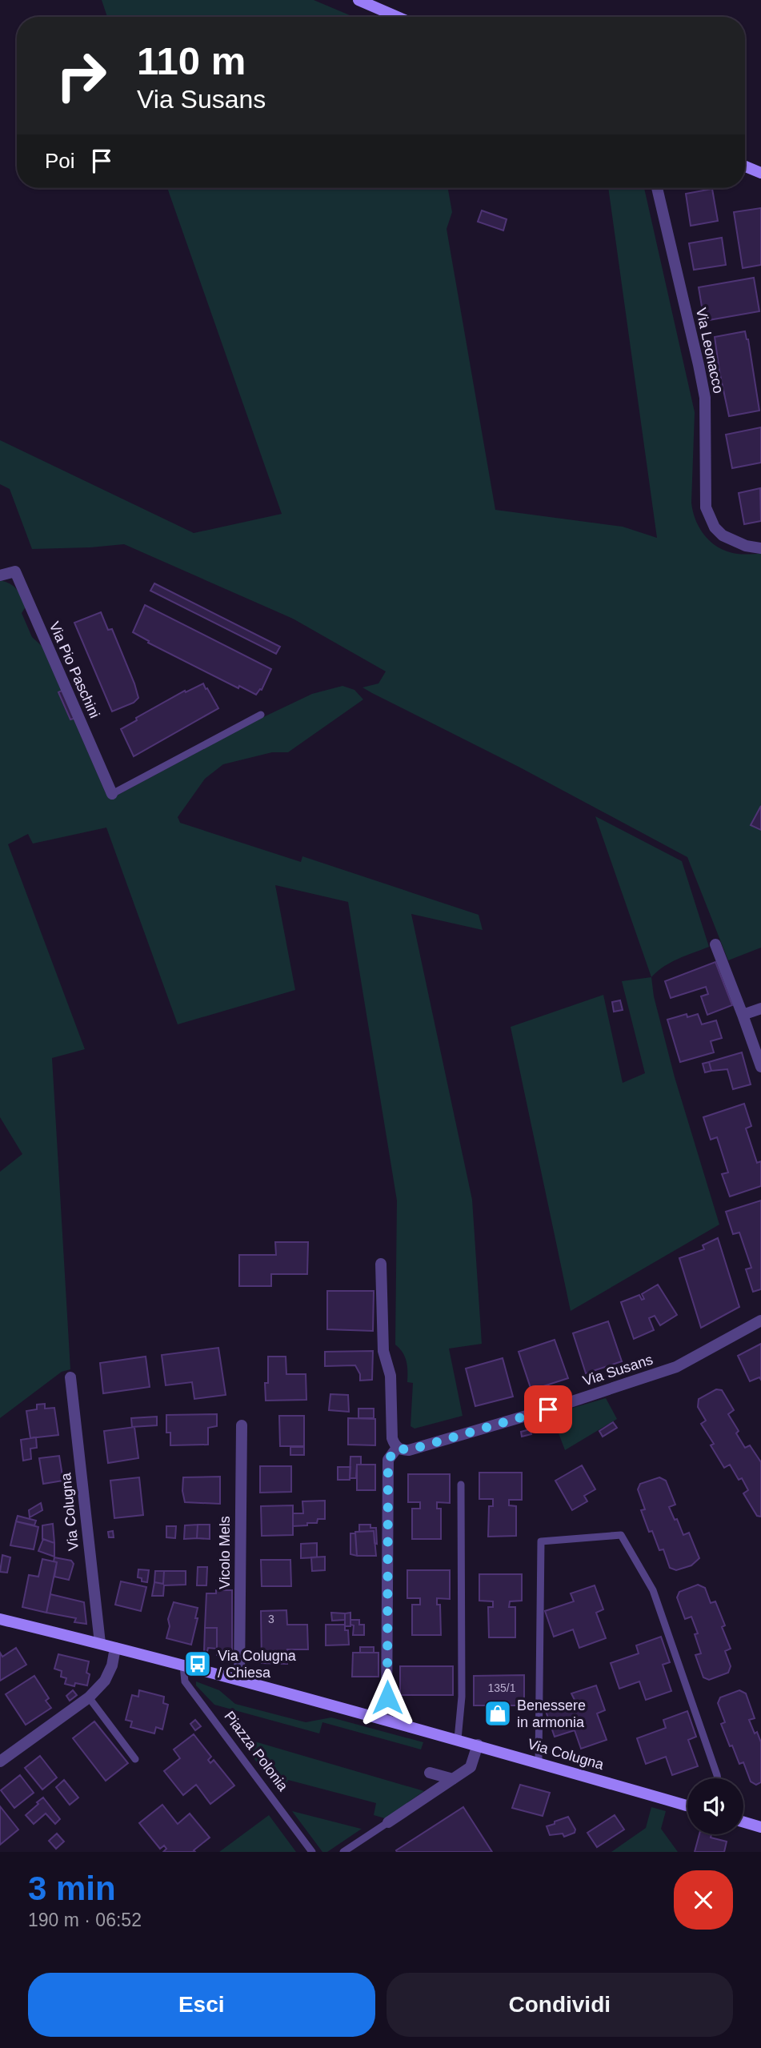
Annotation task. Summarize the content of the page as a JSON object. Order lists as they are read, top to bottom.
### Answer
{
  "streets": {
    "street": [
      "Via Leonacco",
      "Via Pio Paschini",
      "Via Susans",
      "Via Colugna",
      "Vicolo Mels"
    ],
    "lane": ["Piazza Polonia"]
  },
  "crossings": [
    ["Via Colugna", "Vicolo Mels"],
    ["Via Colugna", "Piazza Polonia"]
  ],
  "places": {
    "bus stop": ["Via Colugna / Chiesa"],
    "shop": ["Benessere in armonia"]
  },
  "house_numbers": ["3", "135/1"],
  "page": {
    "turn": ["110 m", "Via Susans"],
    "then": "Poi",
    "heading": ["3 min", "190 m · 06:52"],
    "buttons": ["Esci", "Condividi"]
  }
}
